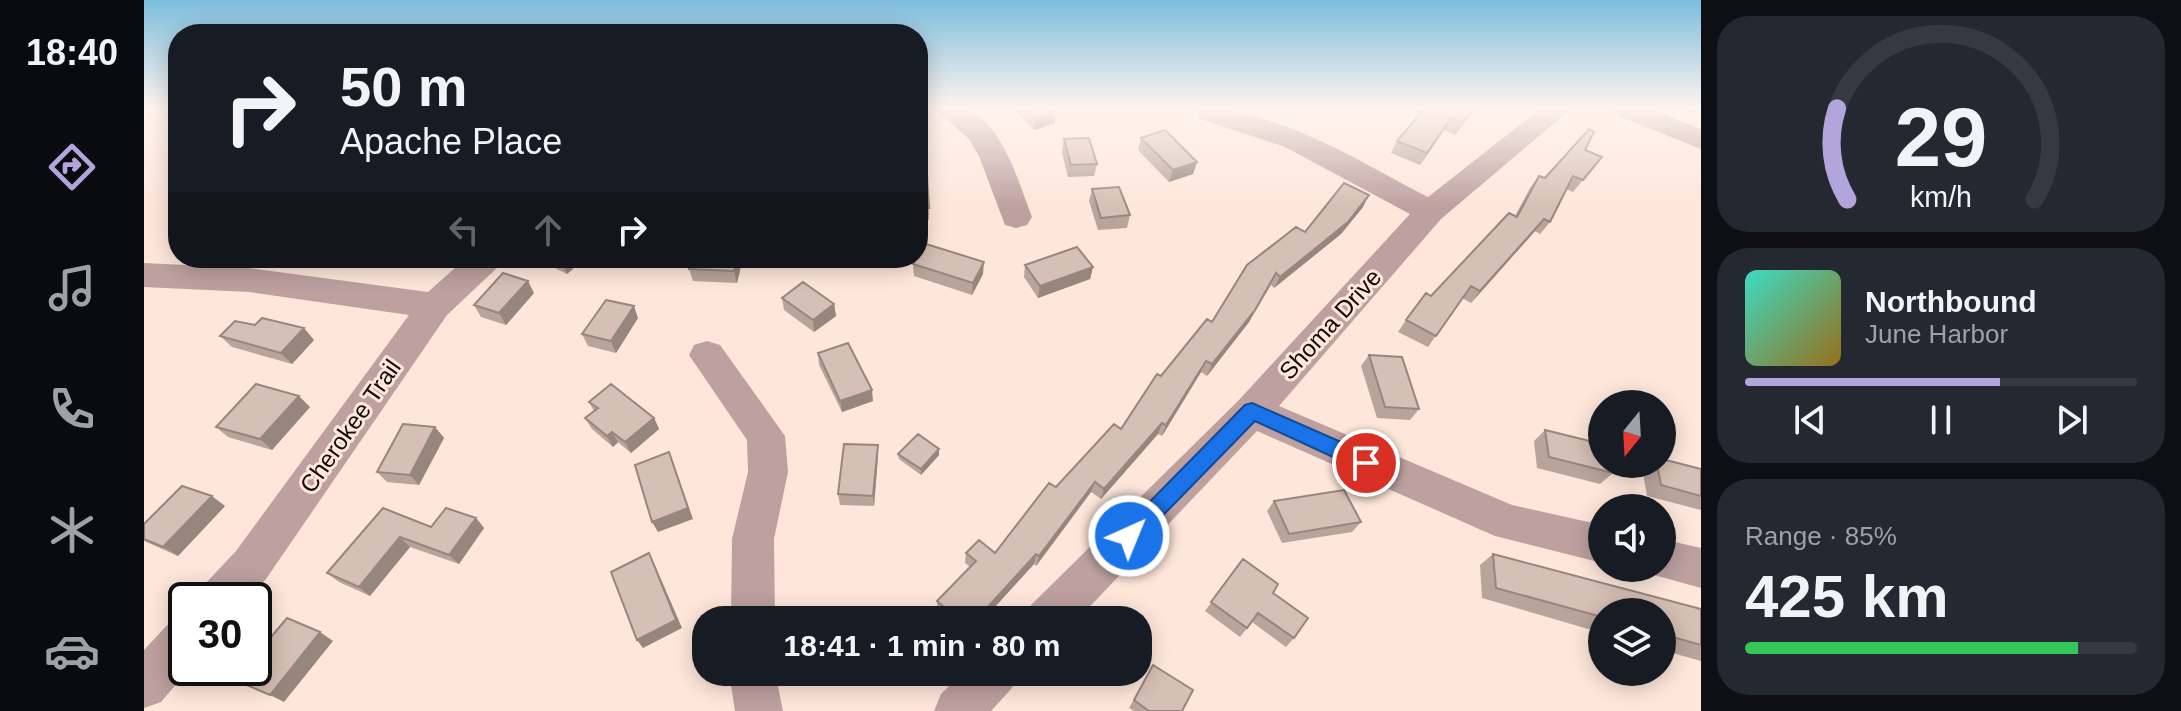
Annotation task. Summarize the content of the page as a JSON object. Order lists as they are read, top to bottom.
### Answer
{
  "streets": {
    "street": ["Shoma Drive", "Cherokee Trail"]
  },
  "north": "bottom",
  "page": {
    "tabs": "18:40",
    "turn": ["50 m", "Apache Place"],
    "song": ["Northbound", "June Harbor"],
    "tile": ["Range · 85%", "425 km"],
    "limit": "30",
    "trip": "18:41 · 1 min · 80 m",
    "gauge": ["29", "km/h"]
  }
}
